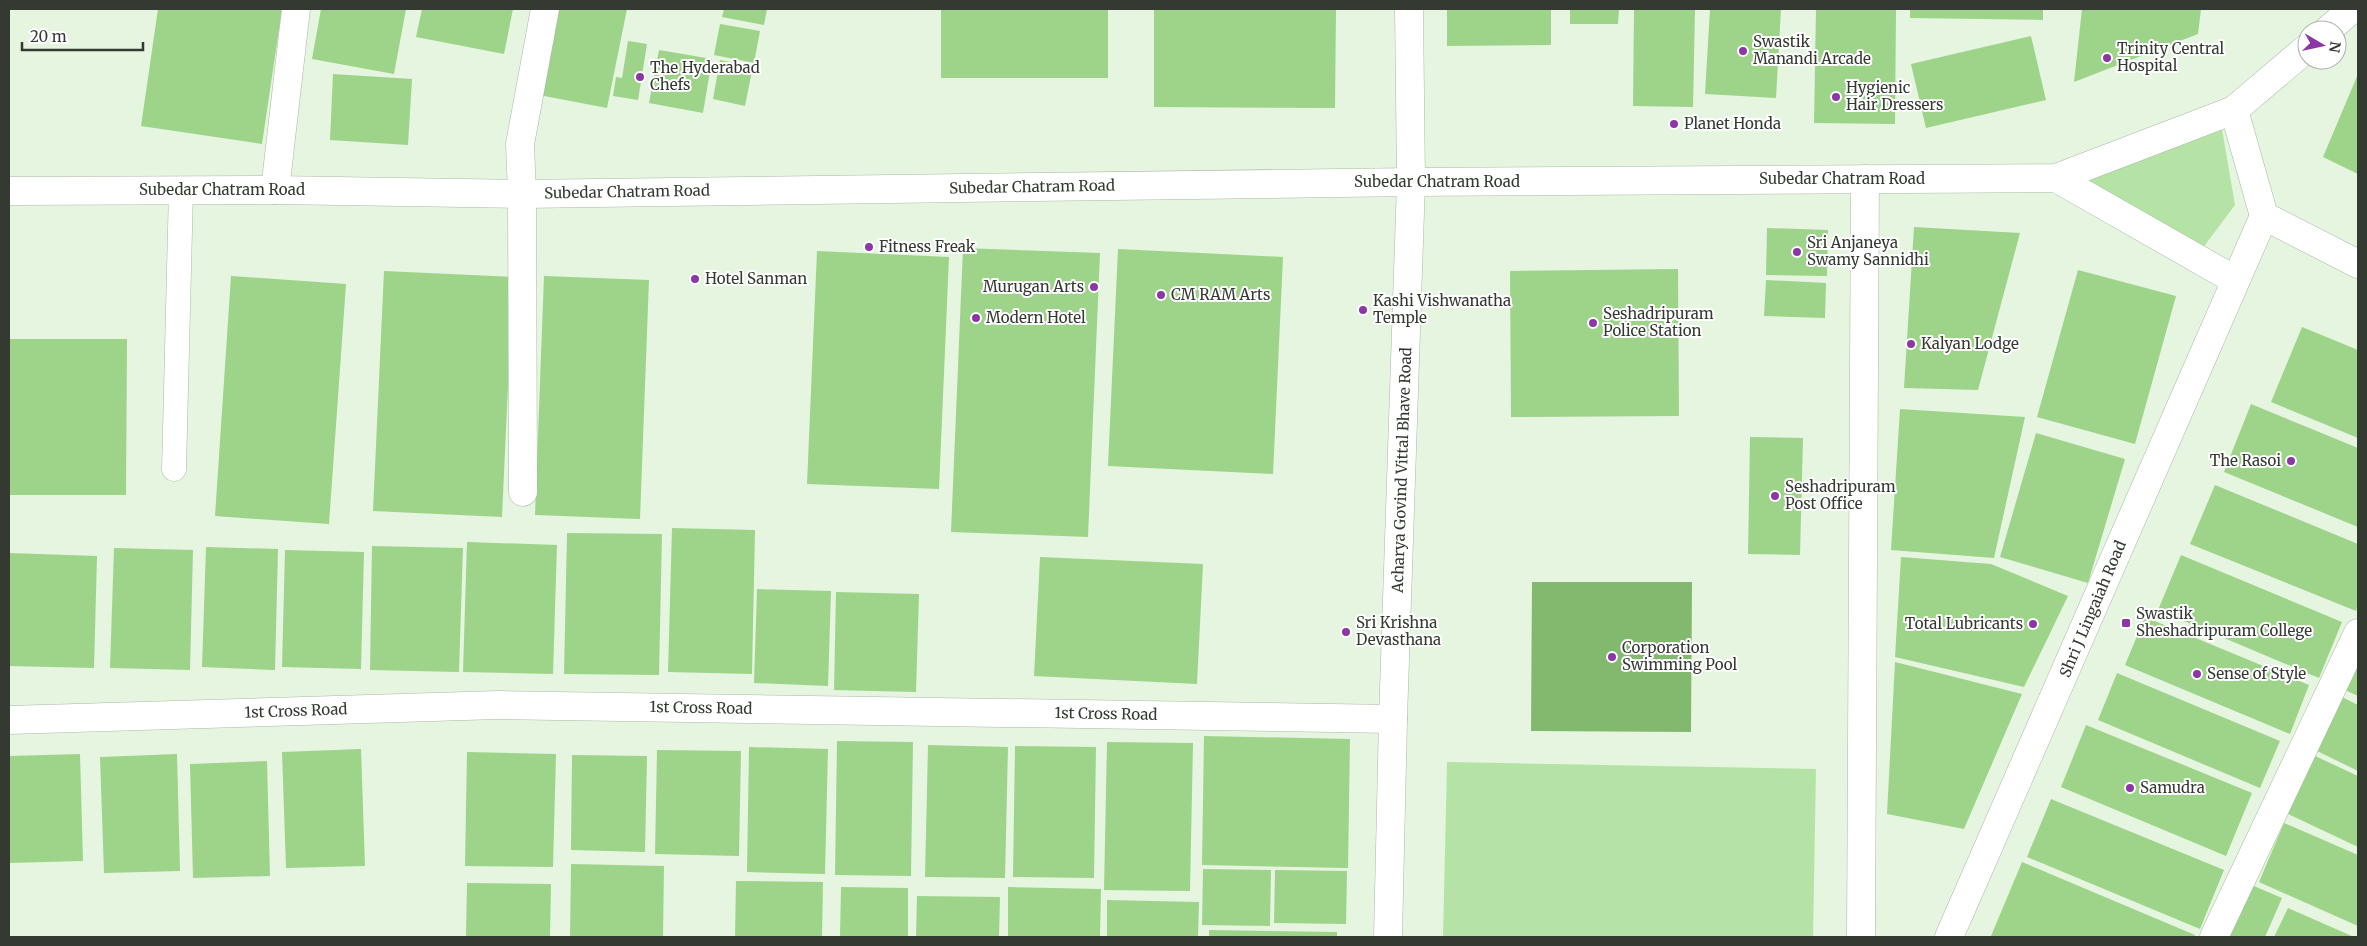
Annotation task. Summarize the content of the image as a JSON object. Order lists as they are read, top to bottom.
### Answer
{
  "streets": {
    "main road": [
      "Subedar Chatram Road",
      "Acharya Govind Vittal Bhave Road",
      "Shri J Lingaiah Road",
      "1st Cross Road"
    ]
  },
  "crossings": [
    ["Subedar Chatram Road", "Acharya Govind Vittal Bhave Road"],
    ["Subedar Chatram Road", "Shri J Lingaiah Road"],
    ["Acharya Govind Vittal Bhave Road", "1st Cross Road"]
  ],
  "places": {
    "other": [
      "Swastik Manandi Arcade",
      "Trinity Central Hospital",
      "The Hyderabad Chefs",
      "Hygienic Hair Dressers",
      "Planet Honda",
      "Fitness Freak",
      "Sri Anjaneya Swamy Sannidhi",
      "Hotel Sanman",
      "Murugan Arts",
      "CM RAM Arts",
      "Kashi Vishwanatha Temple",
      "Modern Hotel",
      "Seshadripuram Police Station",
      "Kalyan Lodge",
      "The Rasoi",
      "Seshadripuram Post Office",
      "Total Lubricants",
      "Sri Krishna Devasthana",
      "Corporation Swimming Pool",
      "Sense of Style",
      "Samudra"
    ],
    "transit": ["Swastik Sheshadripuram College"]
  },
  "scale_bar": "20 m",
  "north": "right"
}
